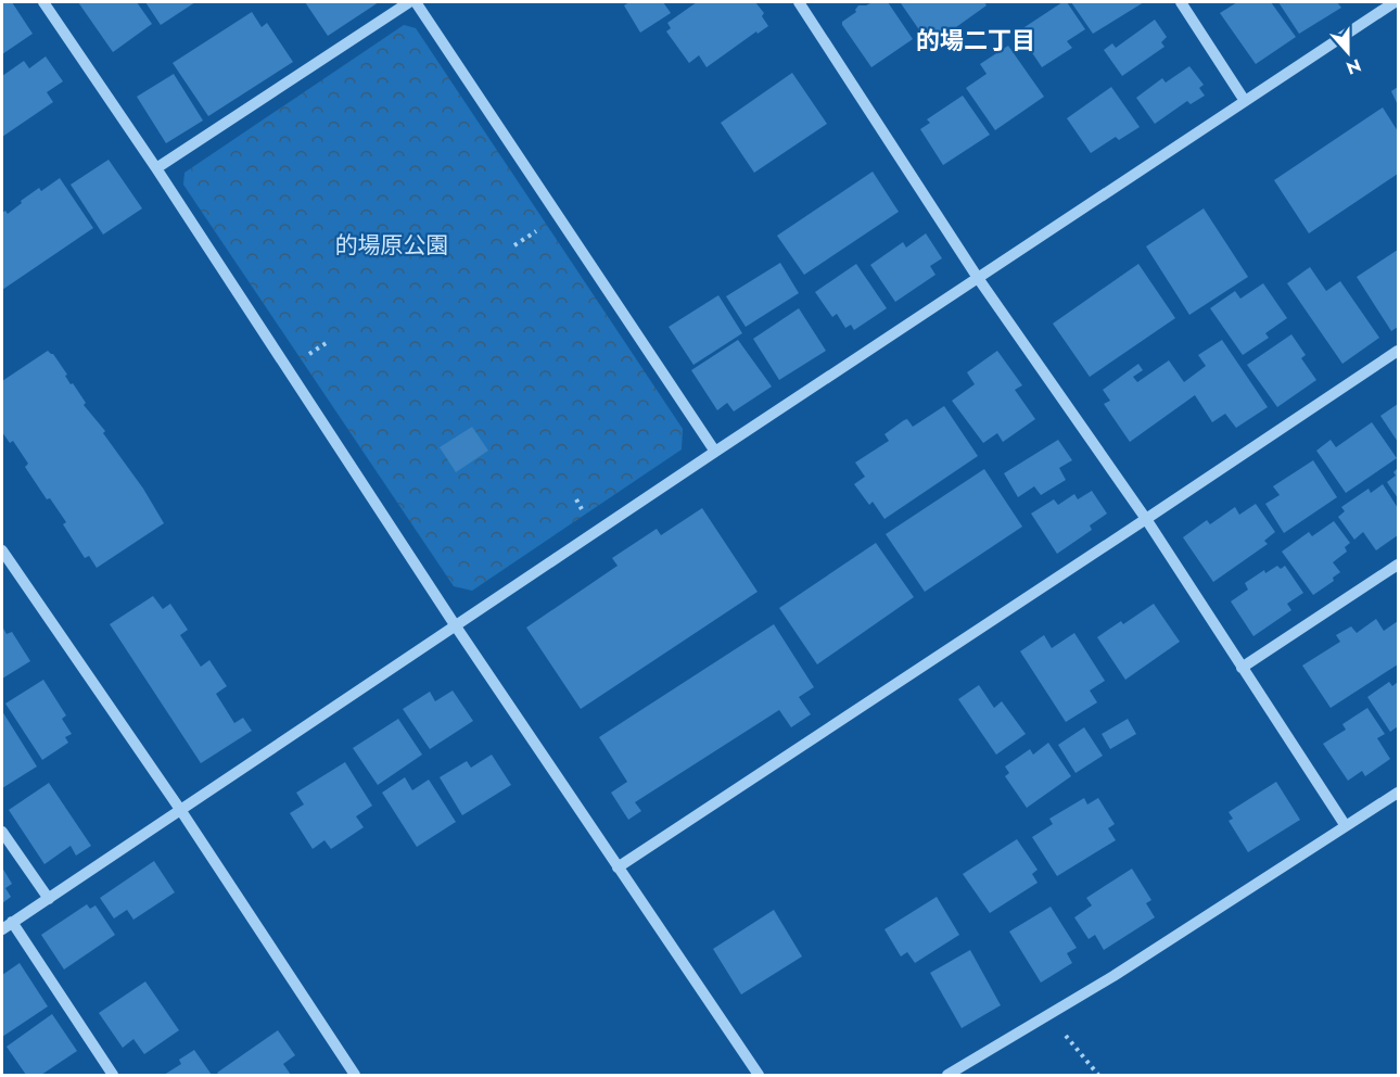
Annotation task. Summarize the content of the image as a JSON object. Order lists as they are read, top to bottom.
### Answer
{
  "districts": ["的場二丁目"],
  "parks": ["的場原公園"],
  "north": "bottom"
}
